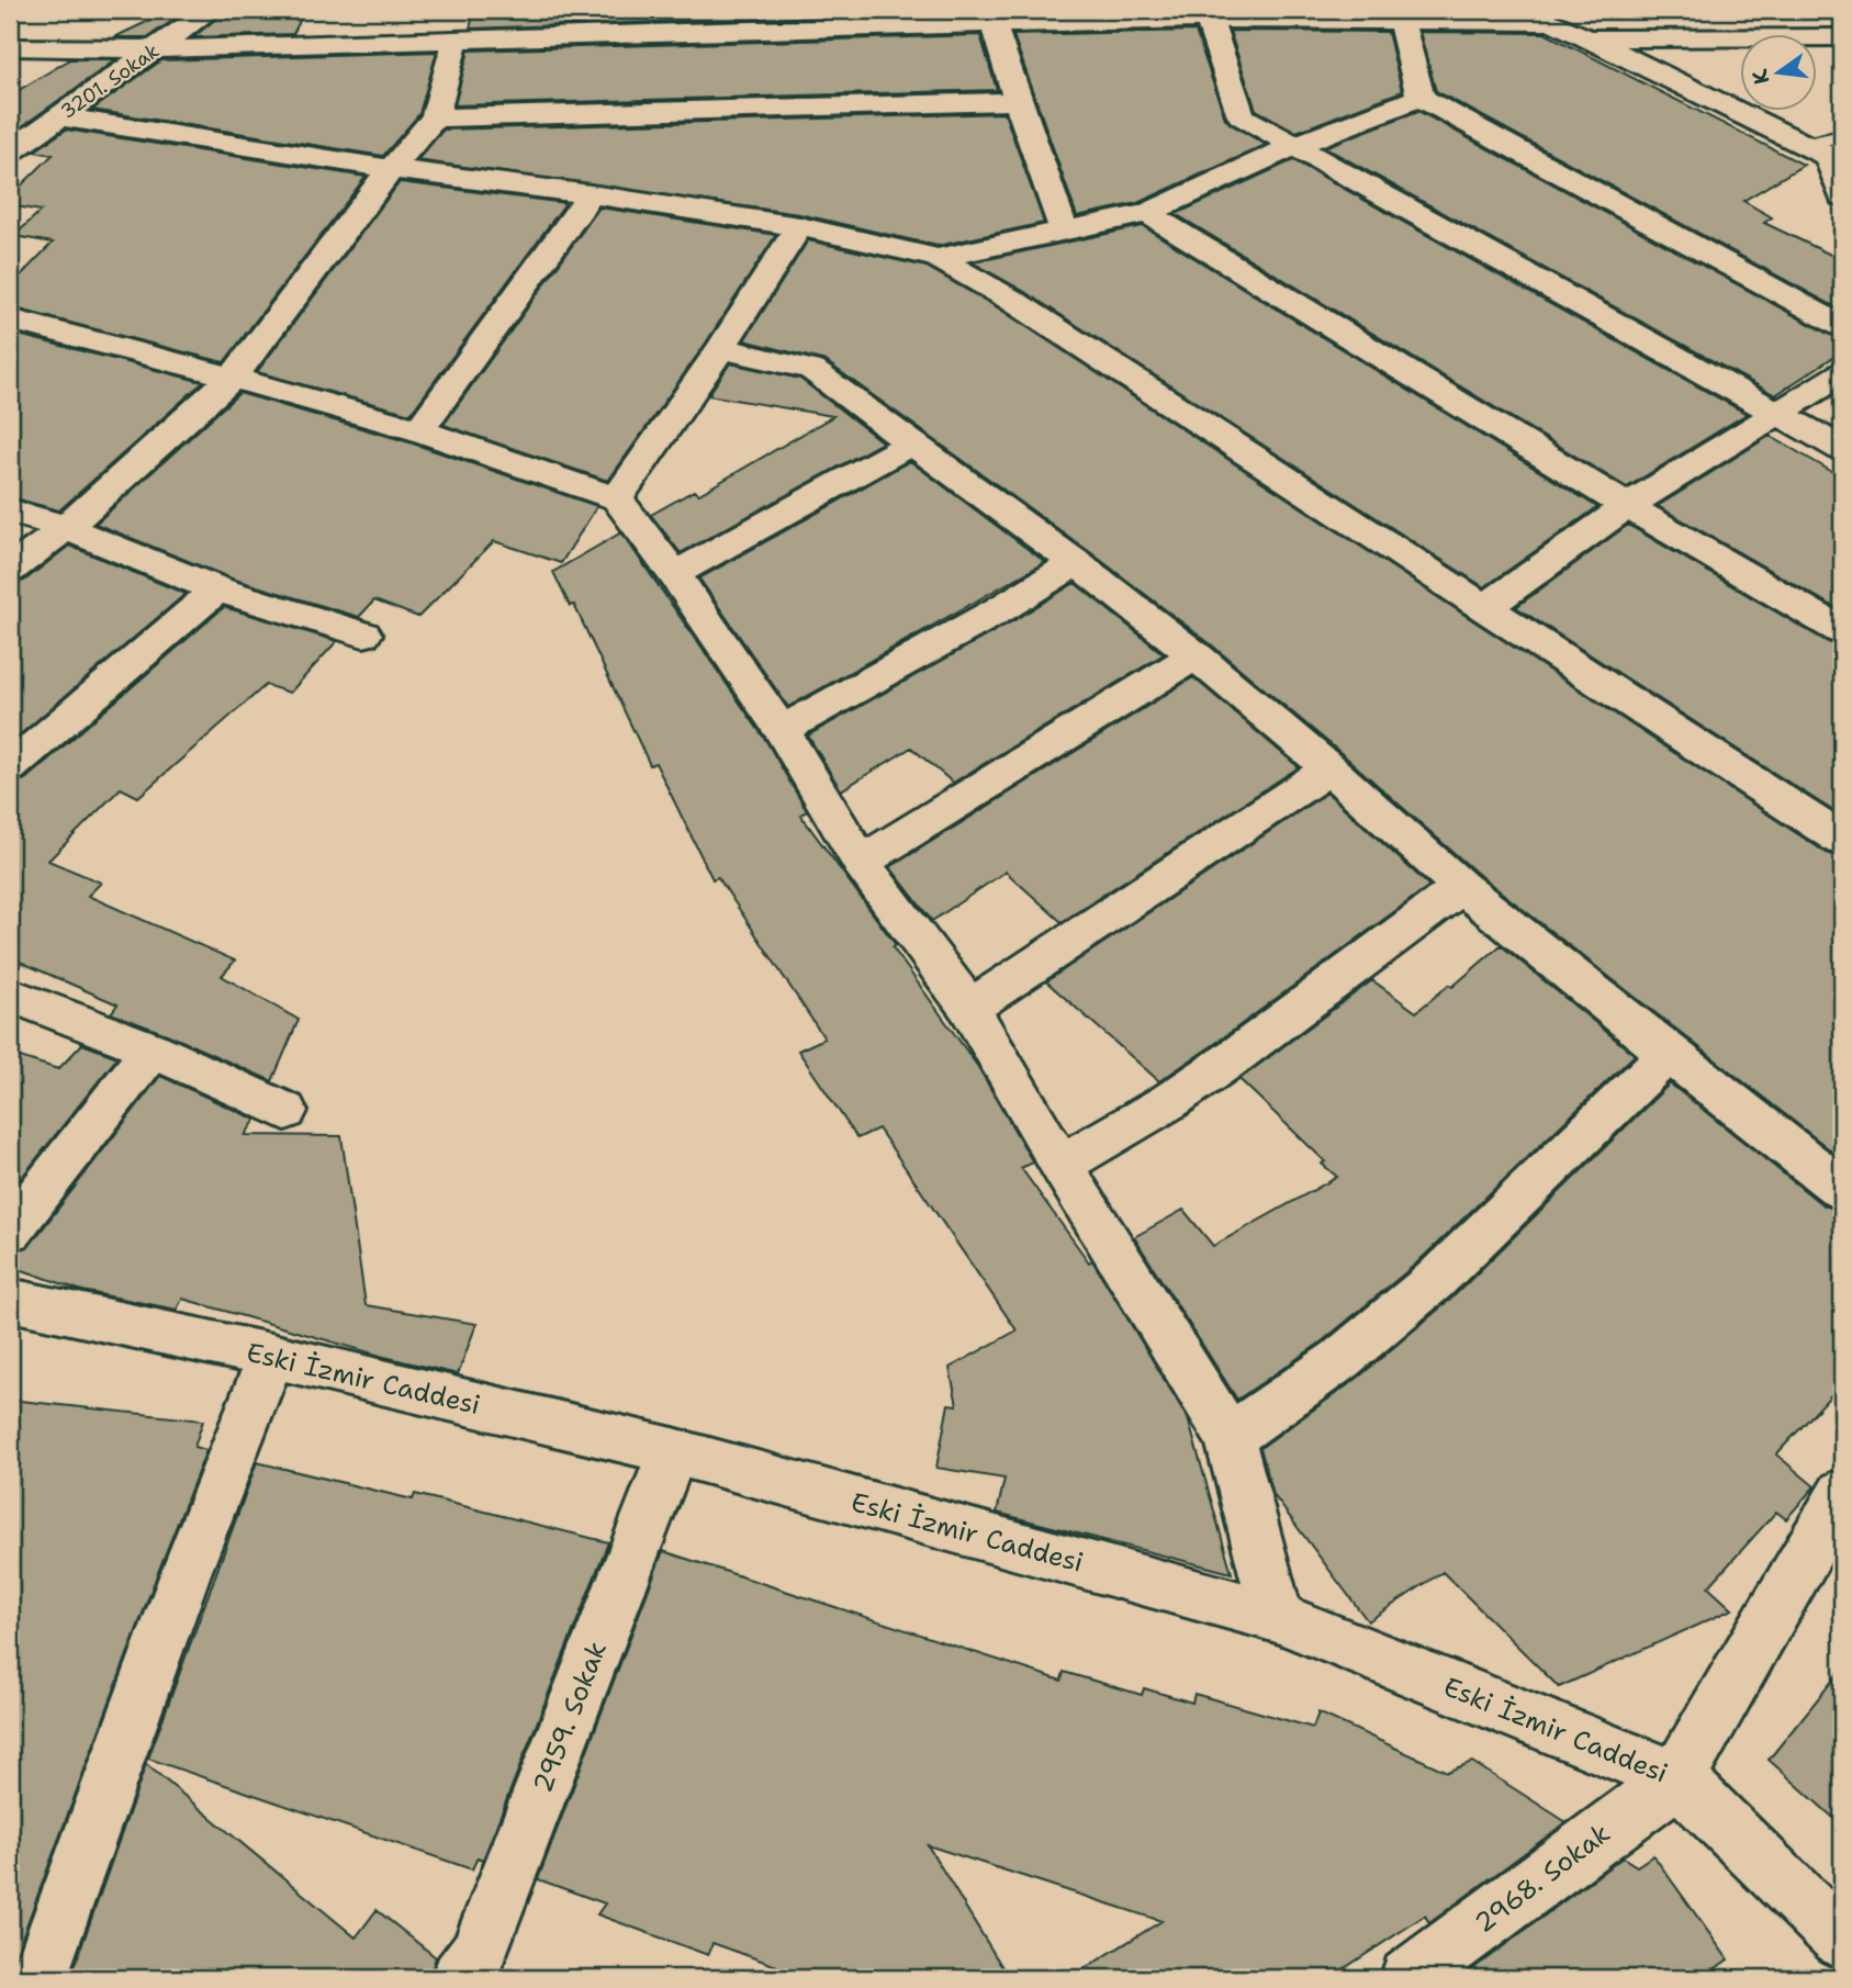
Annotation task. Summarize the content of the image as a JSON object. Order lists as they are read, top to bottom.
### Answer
{
  "streets": {
    "street": [
      "3201. Sokak",
      "Eski İzmir Caddesi",
      "2959. Sokak",
      "2968. Sokak"
    ]
  },
  "crossings": [
    ["Eski İzmir Caddesi", "2959. Sokak"],
    ["Eski İzmir Caddesi", "2968. Sokak"]
  ],
  "north": "left"
}
